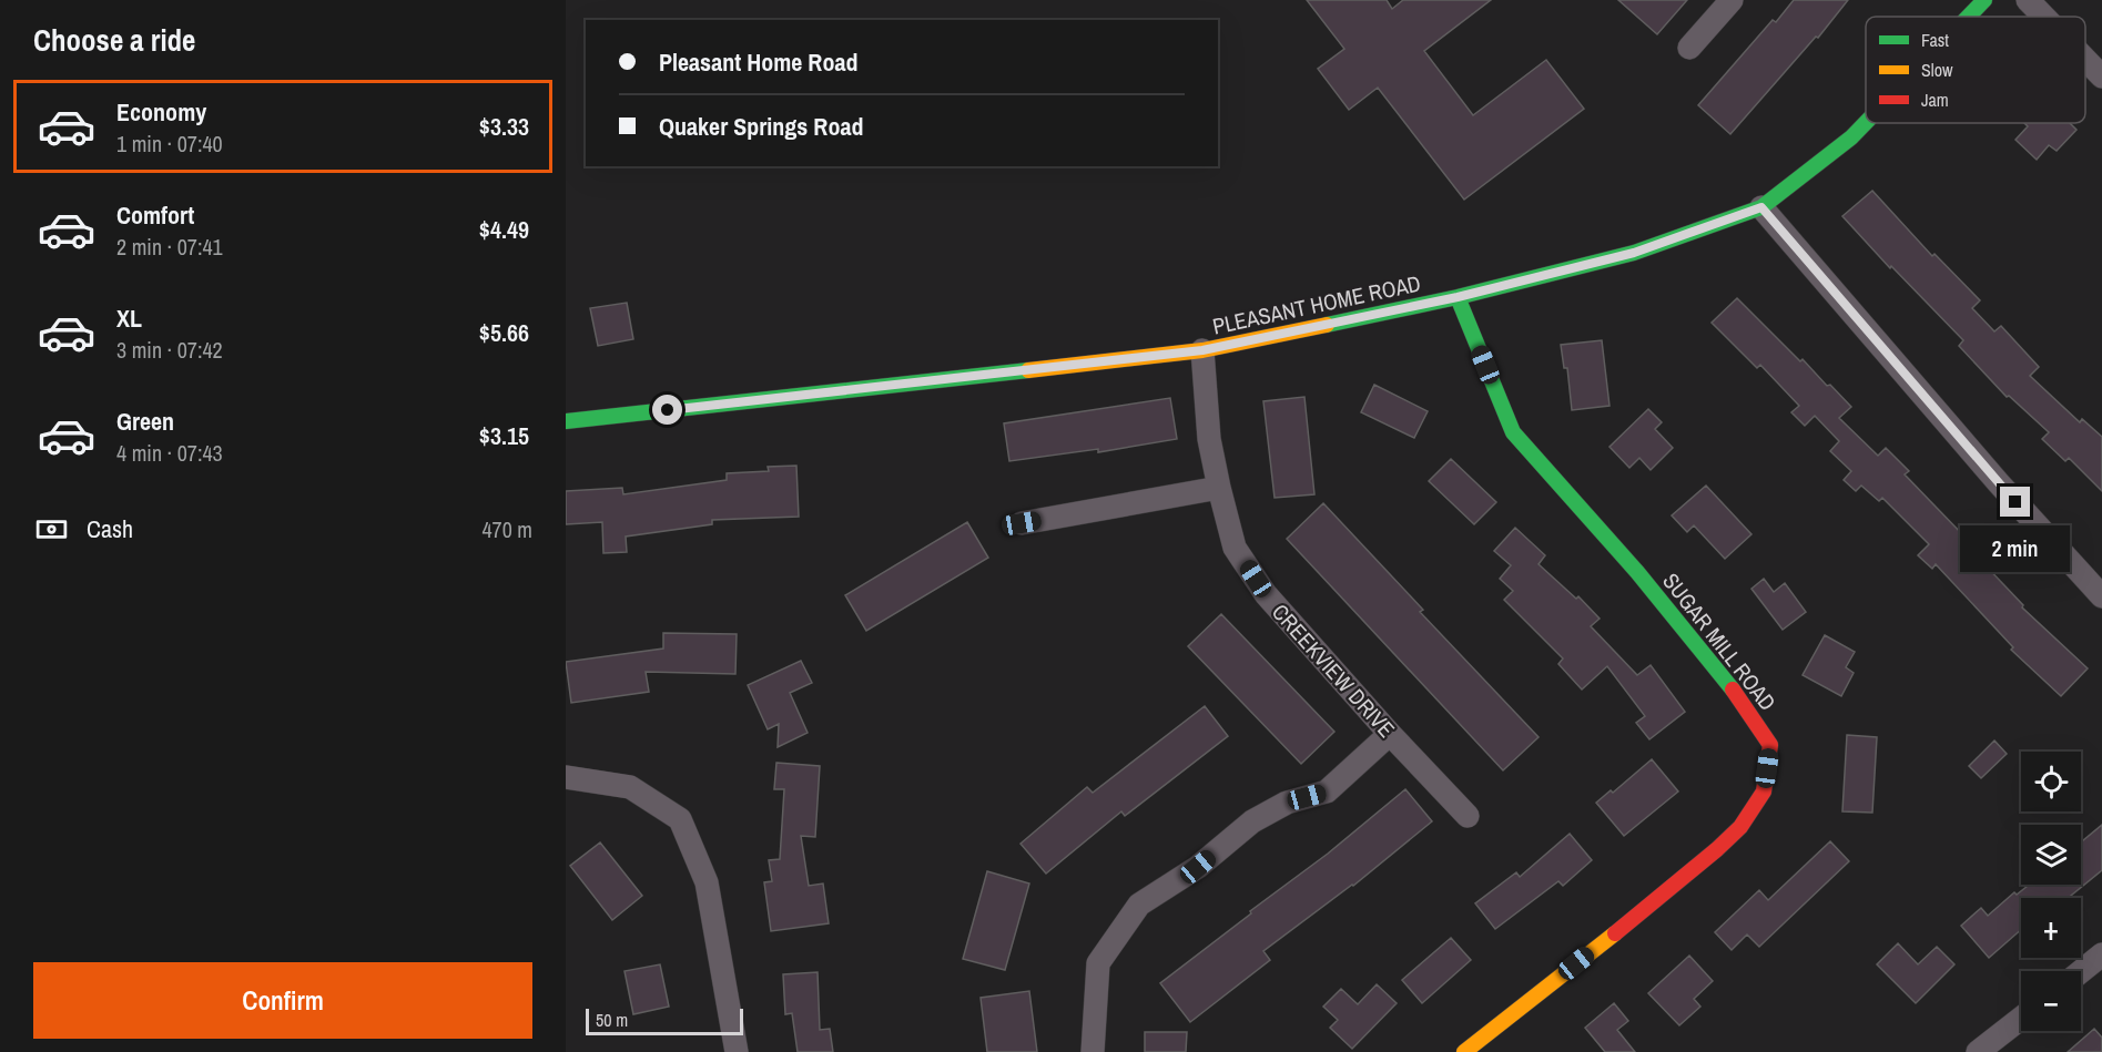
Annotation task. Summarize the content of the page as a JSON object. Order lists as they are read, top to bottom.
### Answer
{
  "streets": {
    "main road": ["PLEASANT HOME ROAD", "SUGAR MILL ROAD"],
    "street": ["CREEKVIEW DRIVE"]
  },
  "crossings": [
    ["PLEASANT HOME ROAD", "SUGAR MILL ROAD"],
    ["PLEASANT HOME ROAD", "CREEKVIEW DRIVE"]
  ],
  "legend": ["Fast", "Slow", "Jam"],
  "scale_bar": "50 m",
  "page": {
    "heading": "Choose a ride",
    "banner": ["Pleasant Home Road", "Quaker Springs Road"],
    "list": [
      {
        "name": "Economy",
        "note": "1 min · 07:40",
        "value": "$3.33"
      },
      {
        "name": "Comfort",
        "note": "2 min · 07:41",
        "value": "$4.49"
      },
      {
        "name": "XL",
        "note": "3 min · 07:42",
        "value": "$5.66"
      },
      {
        "name": "Green",
        "note": "4 min · 07:43",
        "value": "$3.15"
      }
    ],
    "pay": ["Cash", "470 m"],
    "bubble": "2 min",
    "map_buttons": ["+", "−"],
    "buttons": "Confirm",
    "scale": "50 m"
  }
}
